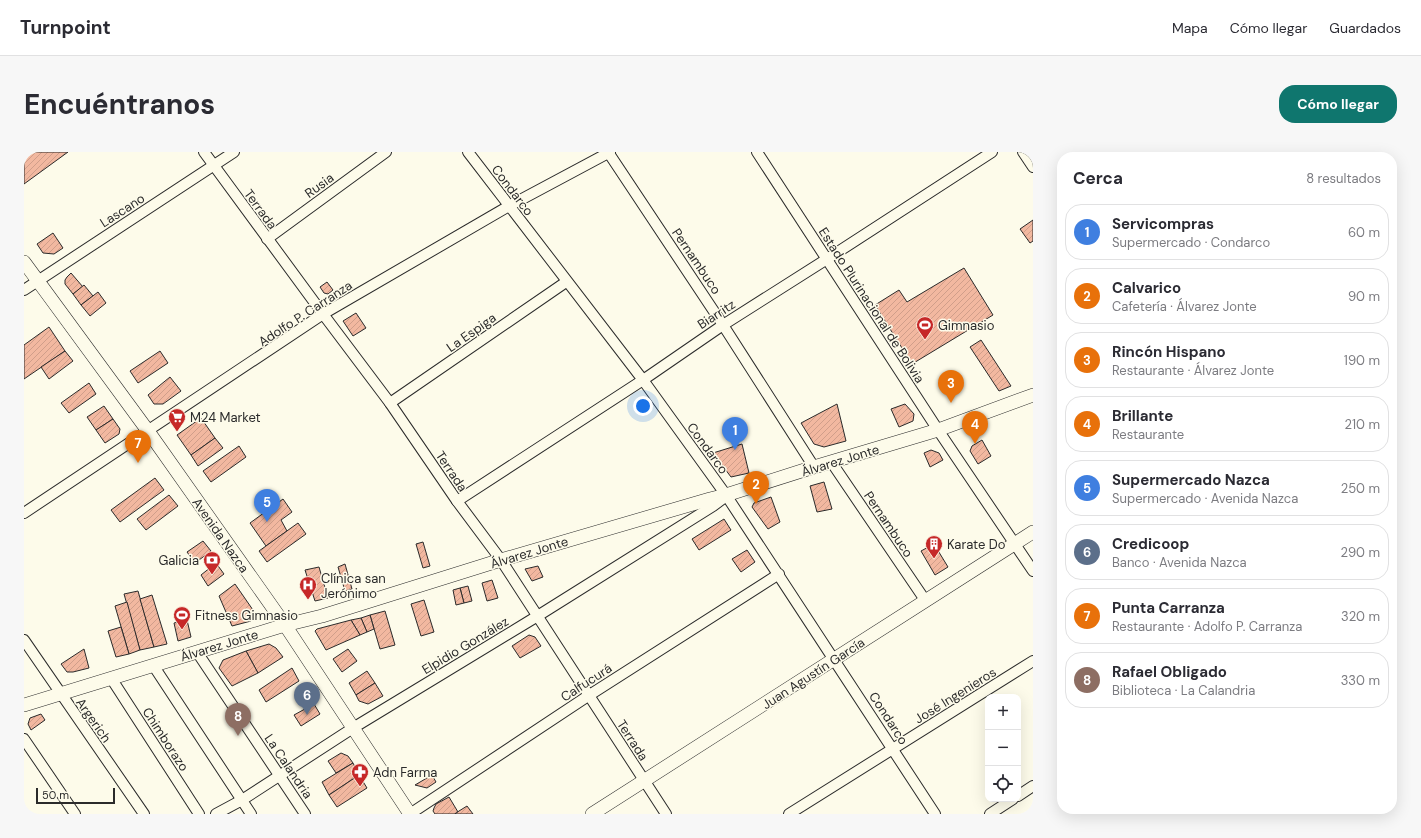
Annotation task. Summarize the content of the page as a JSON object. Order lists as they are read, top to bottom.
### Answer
{
  "streets": {
    "street": [
      "Rusia",
      "Condarco",
      "Terrada",
      "Lascano",
      "Pernambuco",
      "Estado Plurinacional de Bolivia",
      "Adolfo P. Carranza",
      "Biarritz",
      "La Espiga",
      "Álvarez Jonte",
      "Avenida Nazca",
      "Elpidio González",
      "Juan Agustín García",
      "Calfucurá",
      "José Ingenieros",
      "Argerich",
      "Chimborazo",
      "La Calandria"
    ]
  },
  "crossings": [
    ["Rusia", "Terrada"],
    ["Condarco", "Adolfo P. Carranza"],
    ["Condarco", "Biarritz"],
    ["Condarco", "La Espiga"],
    ["Condarco", "Álvarez Jonte"],
    ["Condarco", "Elpidio González"],
    ["Condarco", "Juan Agustín García"],
    ["Condarco", "Calfucurá"],
    ["Condarco", "José Ingenieros"],
    ["Terrada", "Lascano"],
    ["Terrada", "Adolfo P. Carranza"],
    ["Terrada", "Biarritz"],
    ["Terrada", "La Espiga"],
    ["Terrada", "Álvarez Jonte"],
    ["Terrada", "Elpidio González"],
    ["Terrada", "Juan Agustín García"],
    ["Terrada", "Calfucurá"],
    ["Lascano", "Avenida Nazca"],
    ["Pernambuco", "Adolfo P. Carranza"],
    ["Pernambuco", "Biarritz"],
    ["Pernambuco", "Álvarez Jonte"],
    ["Pernambuco", "Juan Agustín García"],
    ["Estado Plurinacional de Bolivia", "Biarritz"],
    ["Estado Plurinacional de Bolivia", "Álvarez Jonte"],
    ["Estado Plurinacional de Bolivia", "Juan Agustín García"],
    ["Adolfo P. Carranza", "Avenida Nazca"],
    ["Álvarez Jonte", "Avenida Nazca"],
    ["Álvarez Jonte", "Elpidio González"],
    ["Álvarez Jonte", "Argerich"],
    ["Álvarez Jonte", "Chimborazo"],
    ["Álvarez Jonte", "La Calandria"],
    ["Avenida Nazca", "Elpidio González"],
    ["Avenida Nazca", "Calfucurá"],
    ["Elpidio González", "La Calandria"]
  ],
  "places": {
    "sports": ["Gimnasio", "Fitness Gimnasio"],
    "supermarket": ["M24 Market"],
    "building": ["Karate Do"],
    "bank": ["Galicia"],
    "hospital": ["Clínica san Jerónimo"],
    "pharmacy": ["Adn Farma"]
  },
  "scale_bar": "50 m",
  "page": {
    "header": "Turnpoint",
    "nav": ["Mapa", "Cómo llegar", "Guardados"],
    "buttons": "Cómo llegar",
    "title": "Encuéntranos",
    "heading": ["Cerca", "8 resultados"],
    "list": [
      {
        "mark": "1",
        "name": "Servicompras",
        "note": "Supermercado · Condarco",
        "value": "60 m"
      },
      {
        "mark": "2",
        "name": "Calvarico",
        "note": "Cafetería · Álvarez Jonte",
        "value": "90 m"
      },
      {
        "mark": "3",
        "name": "Rincón Hispano",
        "note": "Restaurante · Álvarez Jonte",
        "value": "190 m"
      },
      {
        "mark": "4",
        "name": "Brillante",
        "note": "Restaurante",
        "value": "210 m"
      },
      {
        "mark": "5",
        "name": "Supermercado Nazca",
        "note": "Supermercado · Avenida Nazca",
        "value": "250 m"
      },
      {
        "mark": "6",
        "name": "Credicoop",
        "note": "Banco · Avenida Nazca",
        "value": "290 m"
      },
      {
        "mark": "7",
        "name": "Punta Carranza",
        "note": "Restaurante · Adolfo P. Carranza",
        "value": "320 m"
      },
      {
        "mark": "8",
        "name": "Rafael Obligado",
        "note": "Biblioteca · La Calandria",
        "value": "330 m"
      }
    ],
    "pins": [
      "3",
      "4",
      "1",
      "7",
      "2",
      "5",
      "6",
      "8"
    ],
    "map_buttons": ["+", "−"],
    "scale": "50 m"
  }
}
